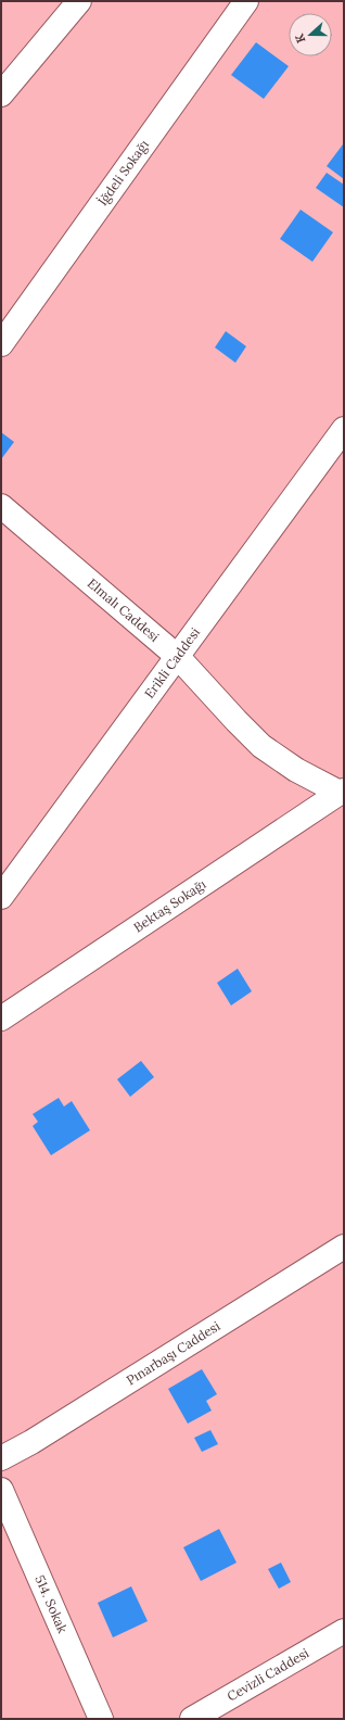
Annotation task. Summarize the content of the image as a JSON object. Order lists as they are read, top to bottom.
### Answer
{
  "streets": {
    "street": [
      "İğdeli Sokağı",
      "Elmalı Caddesi",
      "Erikli Caddesi",
      "Bektaş Sokağı",
      "Pınarbaşı Caddesi",
      "514. Sokak",
      "Cevizli Caddesi"
    ]
  },
  "crossings": [
    ["Elmalı Caddesi", "Erikli Caddesi"],
    ["Elmalı Caddesi", "Bektaş Sokağı"]
  ],
  "north": "left"
}
